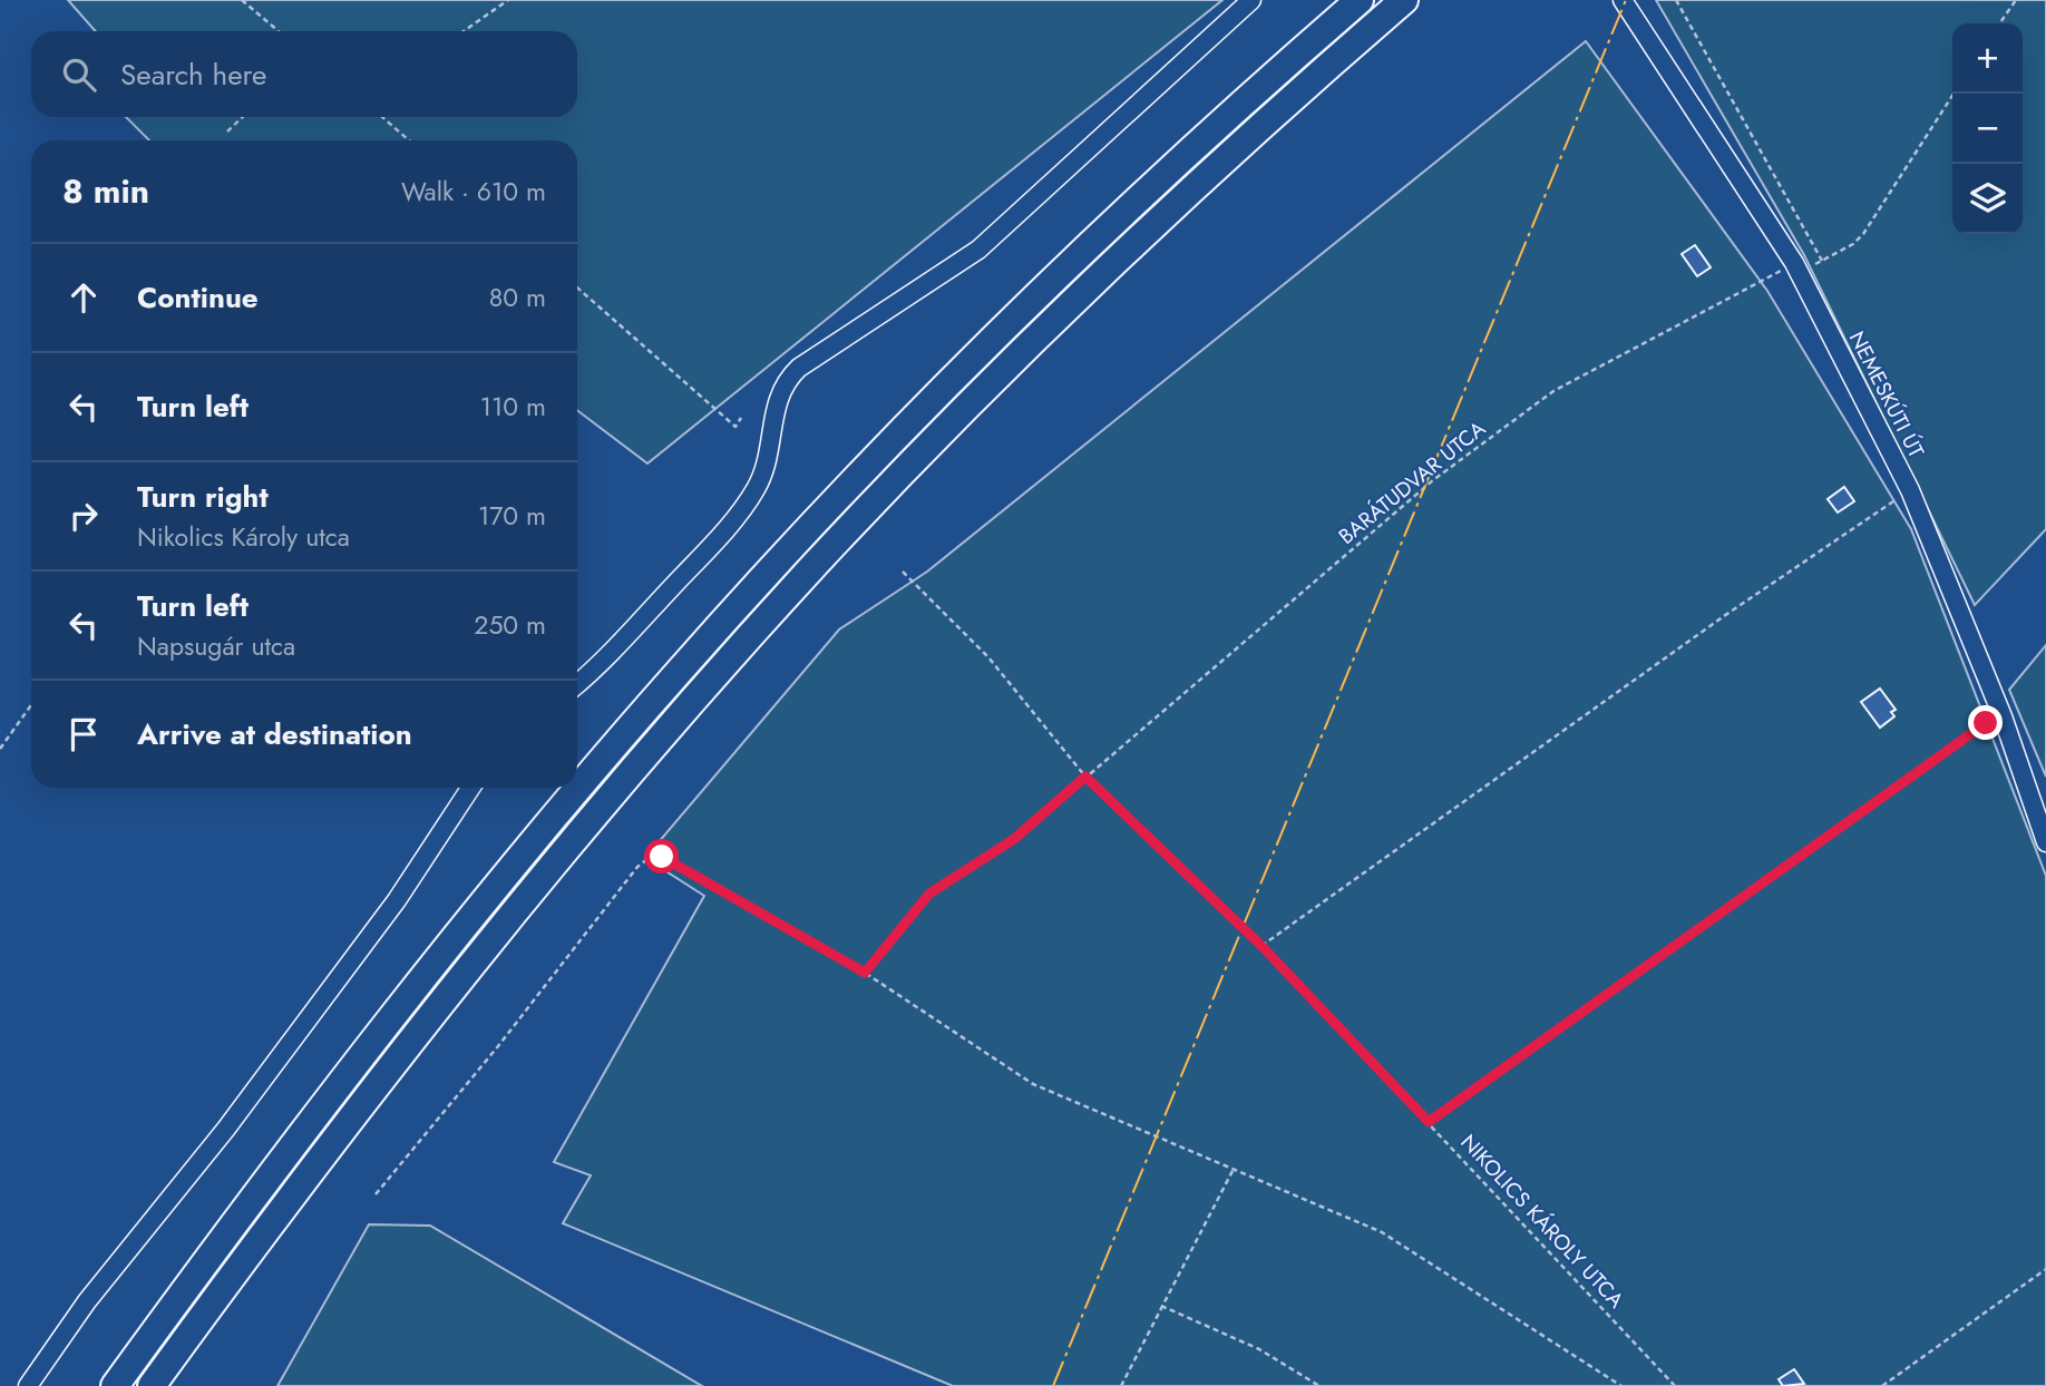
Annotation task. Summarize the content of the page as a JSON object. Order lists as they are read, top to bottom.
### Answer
{
  "streets": {
    "street": ["NEMESKÚTI ÚT"],
    "path": ["BARÁTUDVAR UTCA", "NIKOLICS KÁROLY UTCA"]
  },
  "crossings": [
    ["NEMESKÚTI ÚT", "BARÁTUDVAR UTCA"],
    ["BARÁTUDVAR UTCA", "NIKOLICS KÁROLY UTCA"]
  ],
  "page": {
    "map_buttons": ["+", "−"],
    "search": "Search here",
    "heading": ["8 min", "Walk · 610 m"],
    "list": [
      ["Continue", "80 m"],
      ["Turn left", "110 m"],
      ["Turn right", "Nikolics Károly utca", "170 m"],
      ["Turn left", "Napsugár utca", "250 m"],
      "Arrive at destination"
    ]
  }
}
